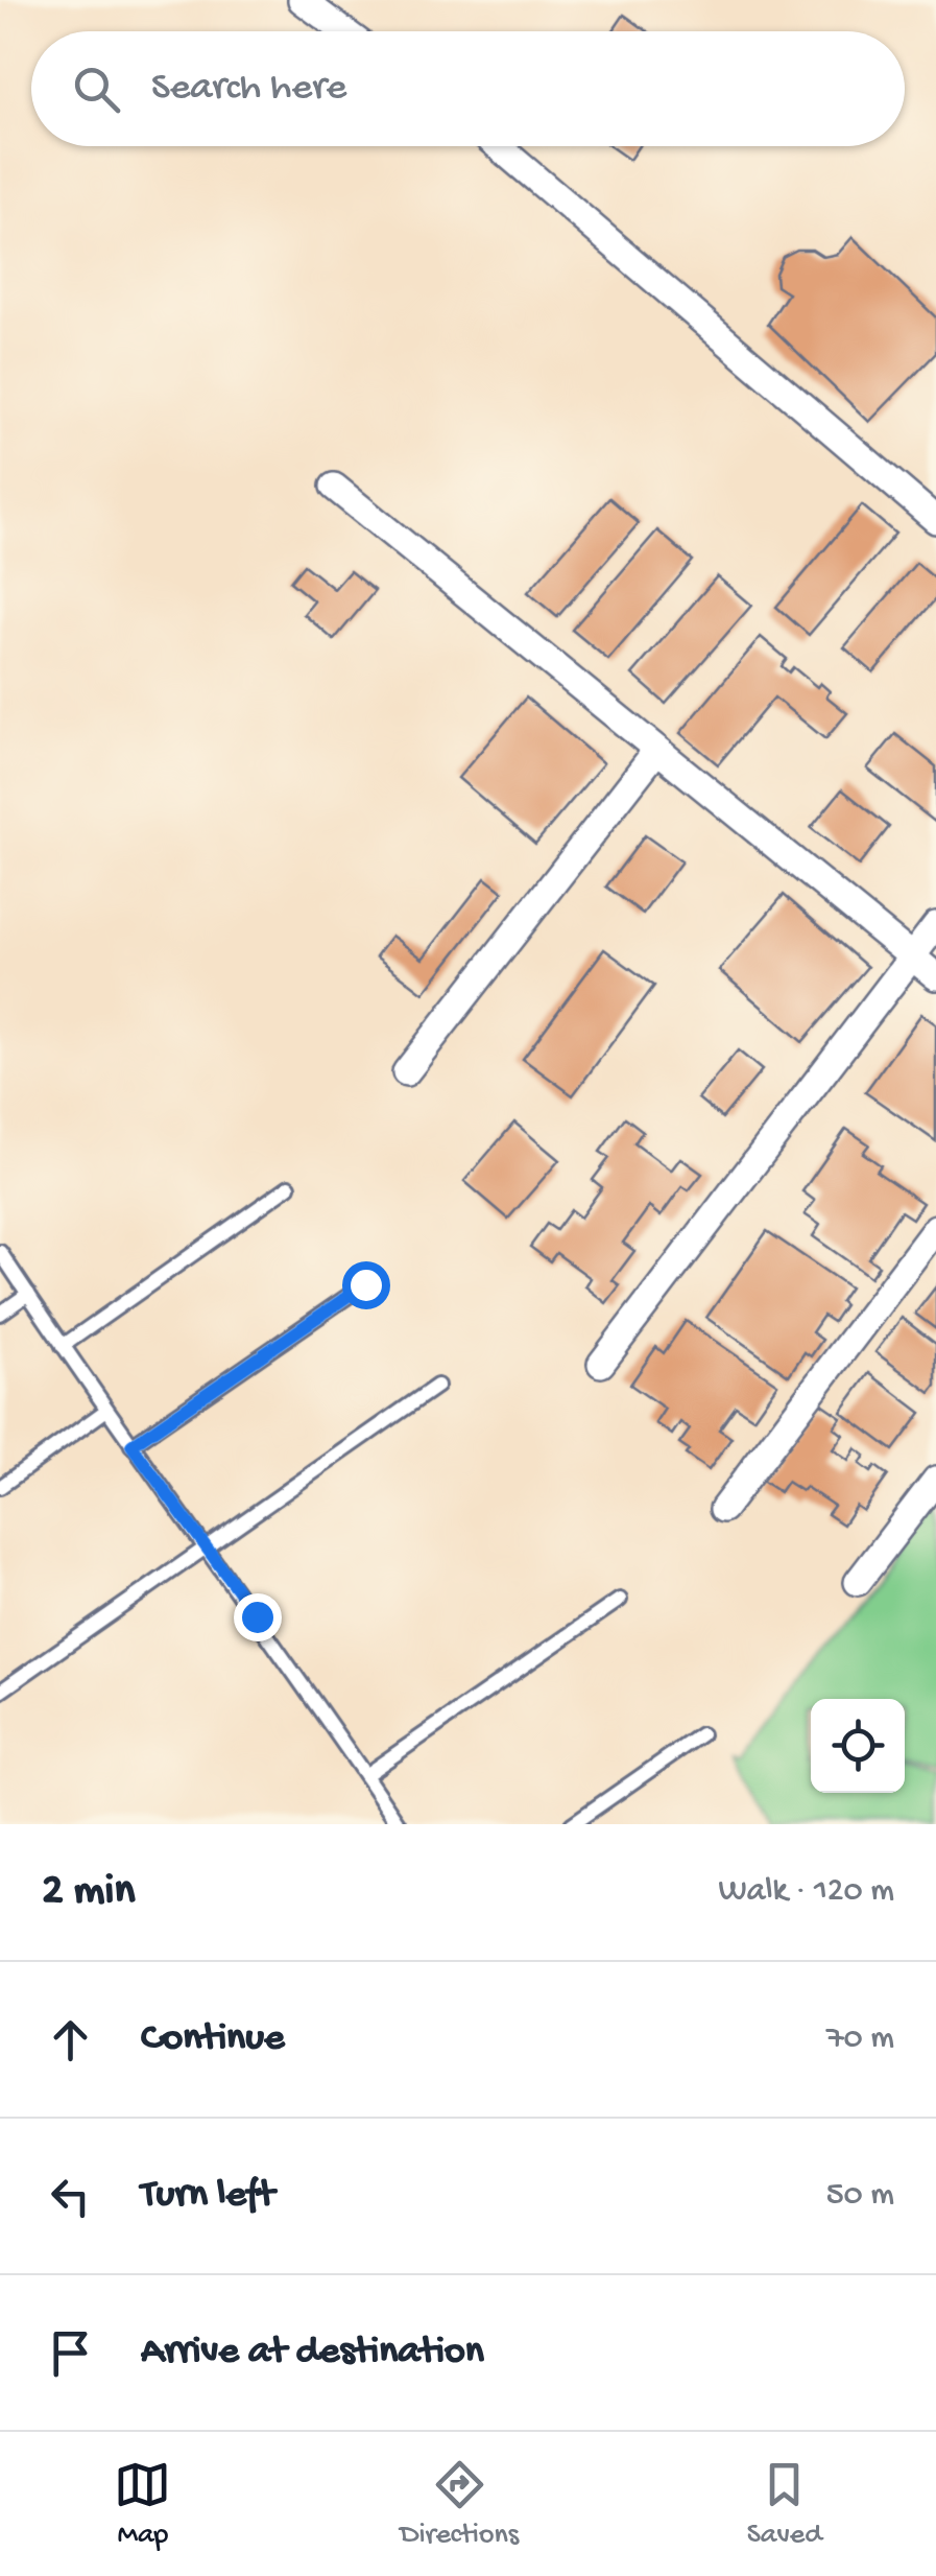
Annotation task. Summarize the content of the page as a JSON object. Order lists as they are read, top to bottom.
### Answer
{
  "page": {
    "search": "Search here",
    "heading": ["2 min", "Walk · 120 m"],
    "list": [
      ["Continue", "70 m"],
      ["Turn left", "50 m"],
      "Arrive at destination"
    ],
    "nav": ["Map", "Directions", "Saved"]
  }
}
